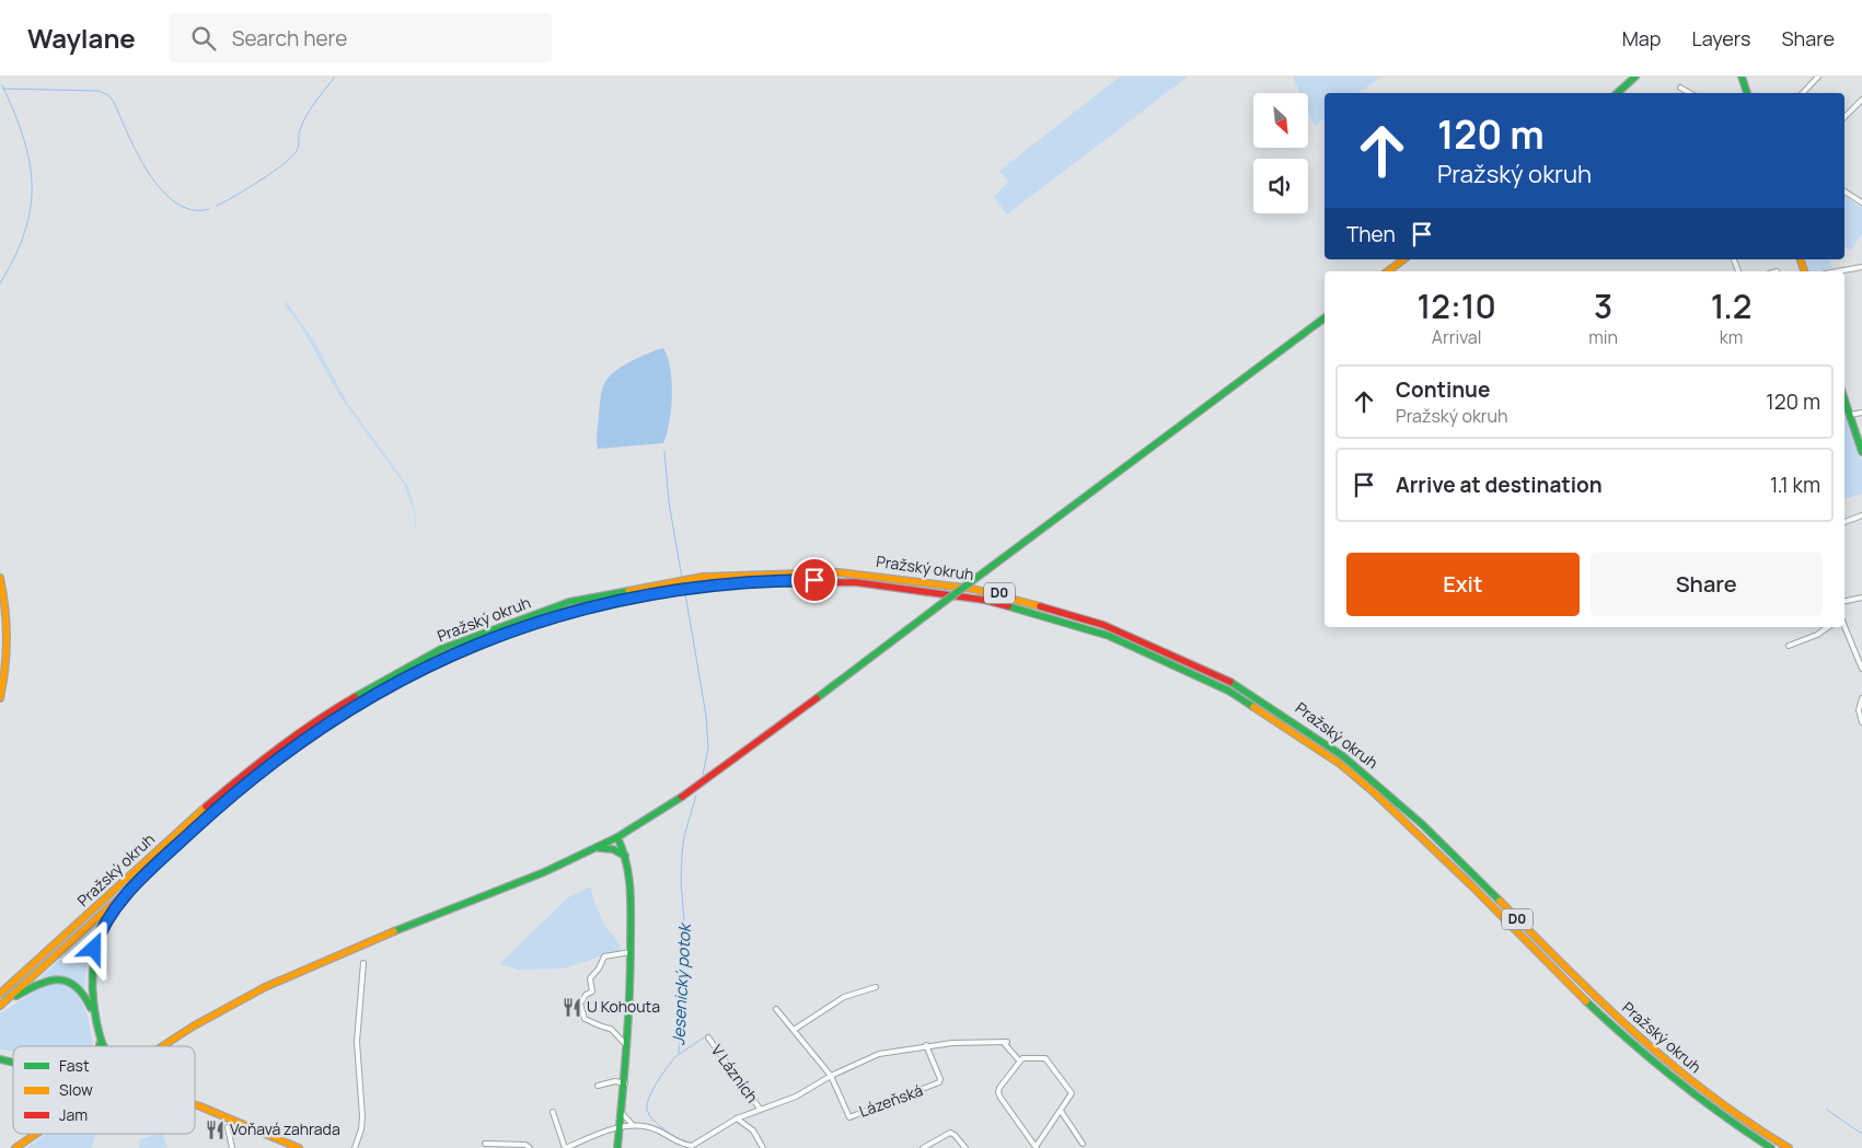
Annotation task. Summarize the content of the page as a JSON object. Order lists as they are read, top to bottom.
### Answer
{
  "streets": {
    "main road": ["Pražský okruh", "D0"],
    "street": ["V Lázních", "Lázeňská"]
  },
  "crossings": [
    ["V Lázních", "Lázeňská"]
  ],
  "water": ["Jesenický potok"],
  "places": {
    "restaurant": ["U Kohouta", "Voňavá zahrada"]
  },
  "legend": ["Fast", "Slow", "Jam"],
  "north": "bottom right",
  "page": {
    "header": "Waylane",
    "search": "Search here",
    "nav": ["Map", "Layers", "Share"],
    "turn": ["120 m", "Pražský okruh"],
    "then": "Then",
    "eta": [
      "12:10",
      "Arrival",
      "3",
      "min",
      "1.2",
      "km"
    ],
    "list": [
      {
        "name": "Continue",
        "note": "Pražský okruh",
        "value": "120 m"
      },
      {
        "name": "Arrive at destination",
        "value": "1.1 km"
      }
    ],
    "buttons": ["Exit", "Share"]
  }
}
